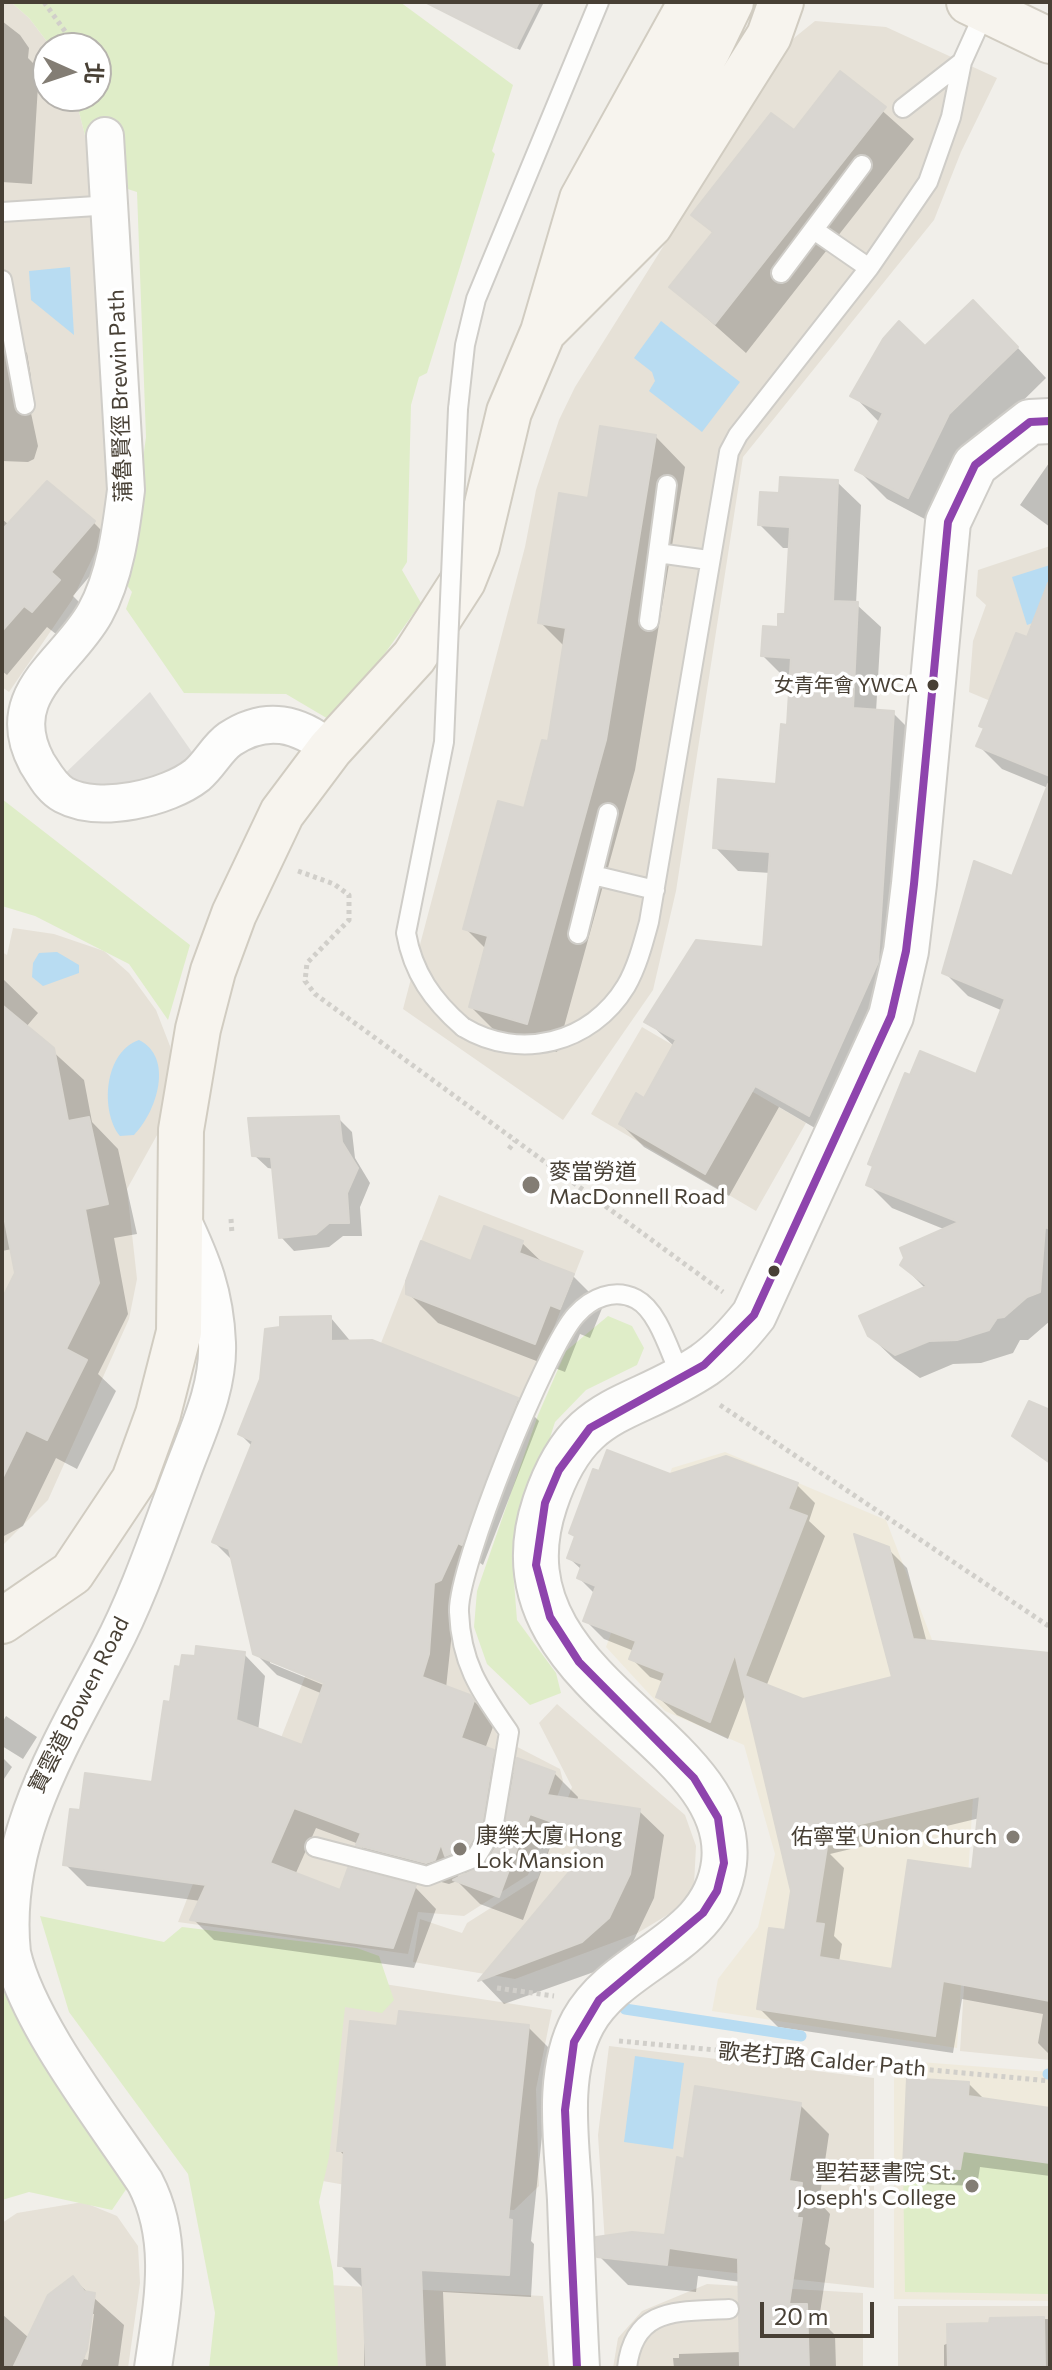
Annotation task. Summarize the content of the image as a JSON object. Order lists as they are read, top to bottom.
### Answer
{
  "streets": {
    "street": ["蒲魯賢徑 Brewin Path", "寶雲道 Bowen Road"],
    "path": ["歌老打路 Calder Path"]
  },
  "places": [
    "女青年會 YWCA",
    "麥當勞道 MacDonnell Road",
    "佑寧堂 Union Church",
    "康樂大廈 Hong Lok Mansion",
    "聖若瑟書院 St. Joseph's College"
  ],
  "scale_bar": "20 m",
  "north": "right"
}
